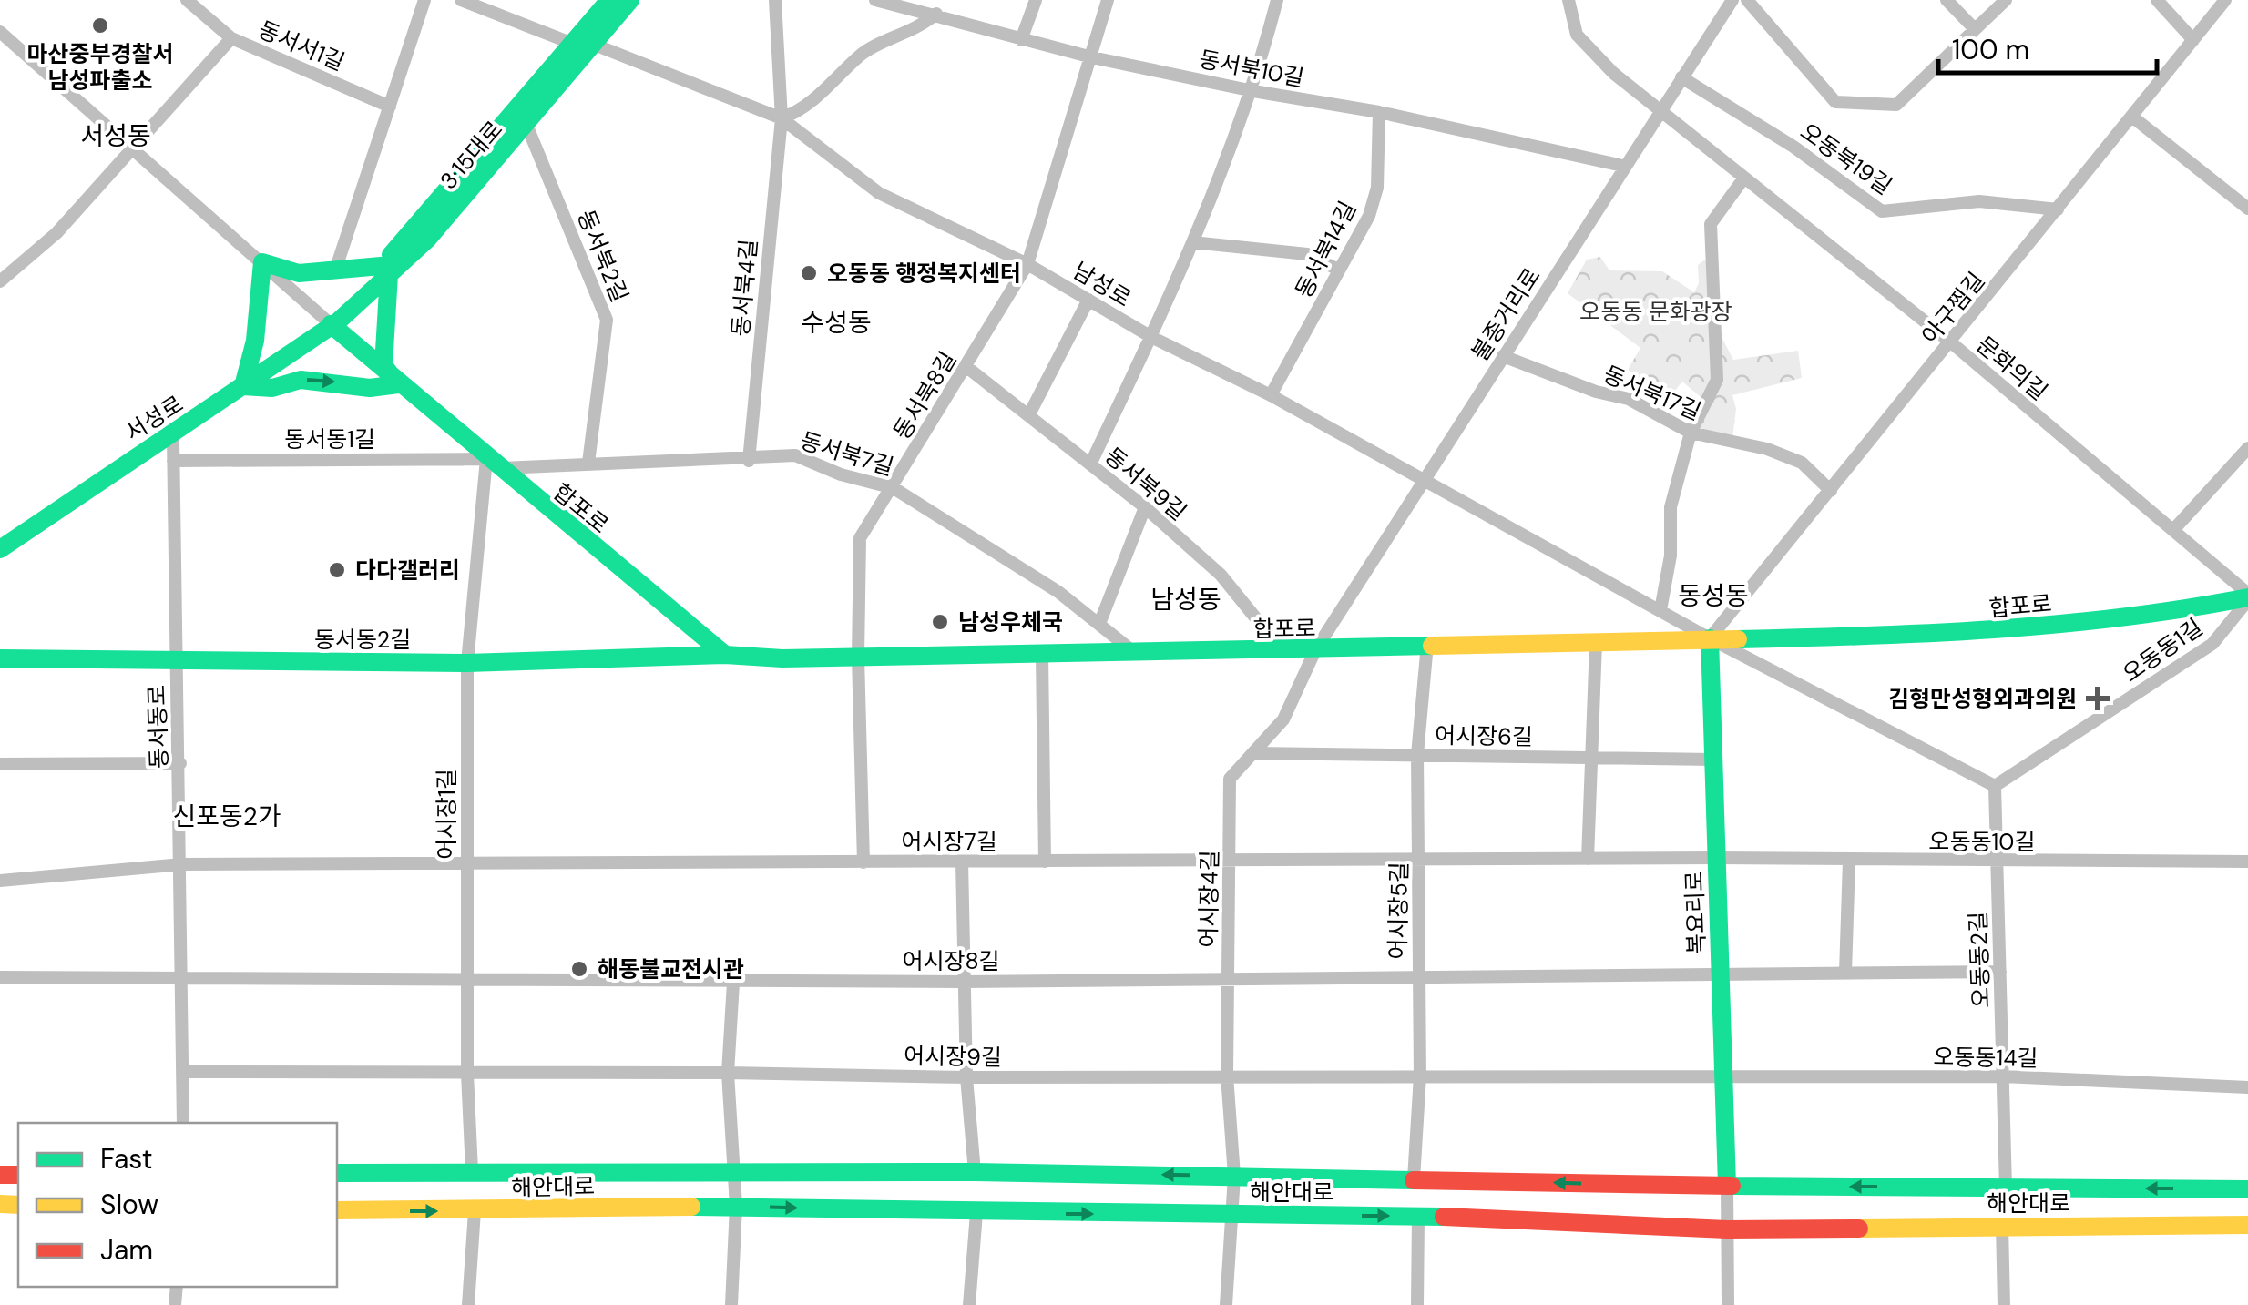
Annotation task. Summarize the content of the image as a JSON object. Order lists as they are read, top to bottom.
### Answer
{
  "streets": {
    "main road": [
      "3·15대로",
      "서성로",
      "합포로",
      "동서동2길",
      "복요리로",
      "해안대로"
    ],
    "street": [
      "동서서1길",
      "동서북10길",
      "오동북19길",
      "동서북14길",
      "동서북2길",
      "남성로",
      "동서북4길",
      "아구찜길",
      "불종거리로",
      "문화의길",
      "동서북17길",
      "동서북8길",
      "동서동1길",
      "동서북7길",
      "동서북9길",
      "오동동1길",
      "동서동로",
      "어시장6길",
      "어시장1길",
      "어시장7길",
      "오동동10길",
      "어시장4길",
      "어시장5길",
      "오동동2길",
      "어시장8길",
      "어시장9길",
      "오동동14길"
    ]
  },
  "crossings": [
    ["동서북10길", "동서북14길"],
    ["동서북10길", "불종거리로"],
    ["동서북10길", "동서북8길"],
    ["3·15대로", "동서북2길"],
    ["3·15대로", "남성로"],
    ["3·15대로", "서성로"],
    ["3·15대로", "합포로"],
    ["오동북19길", "아구찜길"],
    ["오동북19길", "불종거리로"],
    ["동서북14길", "남성로"],
    ["동서북2길", "동서북7길"],
    ["남성로", "동서북4길"],
    ["남성로", "아구찜길"],
    ["남성로", "불종거리로"],
    ["남성로", "동서북8길"],
    ["남성로", "합포로"],
    ["남성로", "복요리로"],
    ["동서북4길", "동서북7길"],
    ["아구찜길", "문화의길"],
    ["아구찜길", "동서북17길"],
    ["아구찜길", "합포로"],
    ["아구찜길", "복요리로"],
    ["불종거리로", "문화의길"],
    ["불종거리로", "동서북17길"],
    ["불종거리로", "합포로"],
    ["불종거리로", "어시장4길"],
    ["문화의길", "합포로"],
    ["문화의길", "오동동1길"],
    ["동서북8길", "동서북7길"],
    ["동서북8길", "동서북9길"],
    ["동서북8길", "합포로"],
    ["동서북8길", "어시장7길"],
    ["서성로", "합포로"],
    ["서성로", "동서동로"],
    ["동서동1길", "동서북7길"],
    ["동서동1길", "합포로"],
    ["동서동1길", "동서동로"],
    ["동서동1길", "어시장1길"],
    ["동서북7길", "합포로"],
    ["동서북7길", "어시장1길"],
    ["동서북9길", "합포로"],
    ["합포로", "동서동2길"],
    ["합포로", "오동동1길"],
    ["합포로", "어시장1길"],
    ["합포로", "어시장4길"],
    ["합포로", "어시장5길"],
    ["합포로", "복요리로"],
    ["동서동2길", "동서동로"],
    ["동서동2길", "어시장1길"],
    ["오동동1길", "오동동2길"],
    ["동서동로", "어시장7길"],
    ["동서동로", "어시장8길"],
    ["동서동로", "어시장9길"],
    ["어시장6길", "어시장4길"],
    ["어시장6길", "어시장5길"],
    ["어시장6길", "복요리로"],
    ["어시장1길", "어시장7길"],
    ["어시장1길", "어시장8길"],
    ["어시장1길", "어시장9길"],
    ["어시장1길", "해안대로"],
    ["어시장7길", "오동동10길"],
    ["어시장7길", "어시장4길"],
    ["어시장7길", "어시장5길"],
    ["어시장7길", "복요리로"],
    ["오동동10길", "복요리로"],
    ["오동동10길", "오동동2길"],
    ["어시장4길", "어시장8길"],
    ["어시장4길", "어시장9길"],
    ["어시장4길", "해안대로"],
    ["어시장5길", "어시장8길"],
    ["어시장5길", "어시장9길"],
    ["어시장5길", "해안대로"],
    ["복요리로", "어시장8길"],
    ["복요리로", "어시장9길"],
    ["복요리로", "오동동14길"],
    ["복요리로", "해안대로"],
    ["오동동2길", "어시장8길"],
    ["오동동2길", "오동동14길"],
    ["오동동2길", "해안대로"],
    ["어시장9길", "오동동14길"]
  ],
  "districts": [
    "서성동",
    "수성동",
    "동성동",
    "남성동",
    "신포동2가"
  ],
  "parks": ["오동동 문화광장"],
  "places": {
    "other": [
      "마산중부경찰서 남성파출소",
      "오동동 행정복지센터",
      "다다갤러리",
      "남성우체국",
      "해동불교전시관"
    ],
    "health": ["김형만성형외과의원"]
  },
  "legend": ["Fast", "Slow", "Jam"],
  "scale_bar": "100 m"
}
